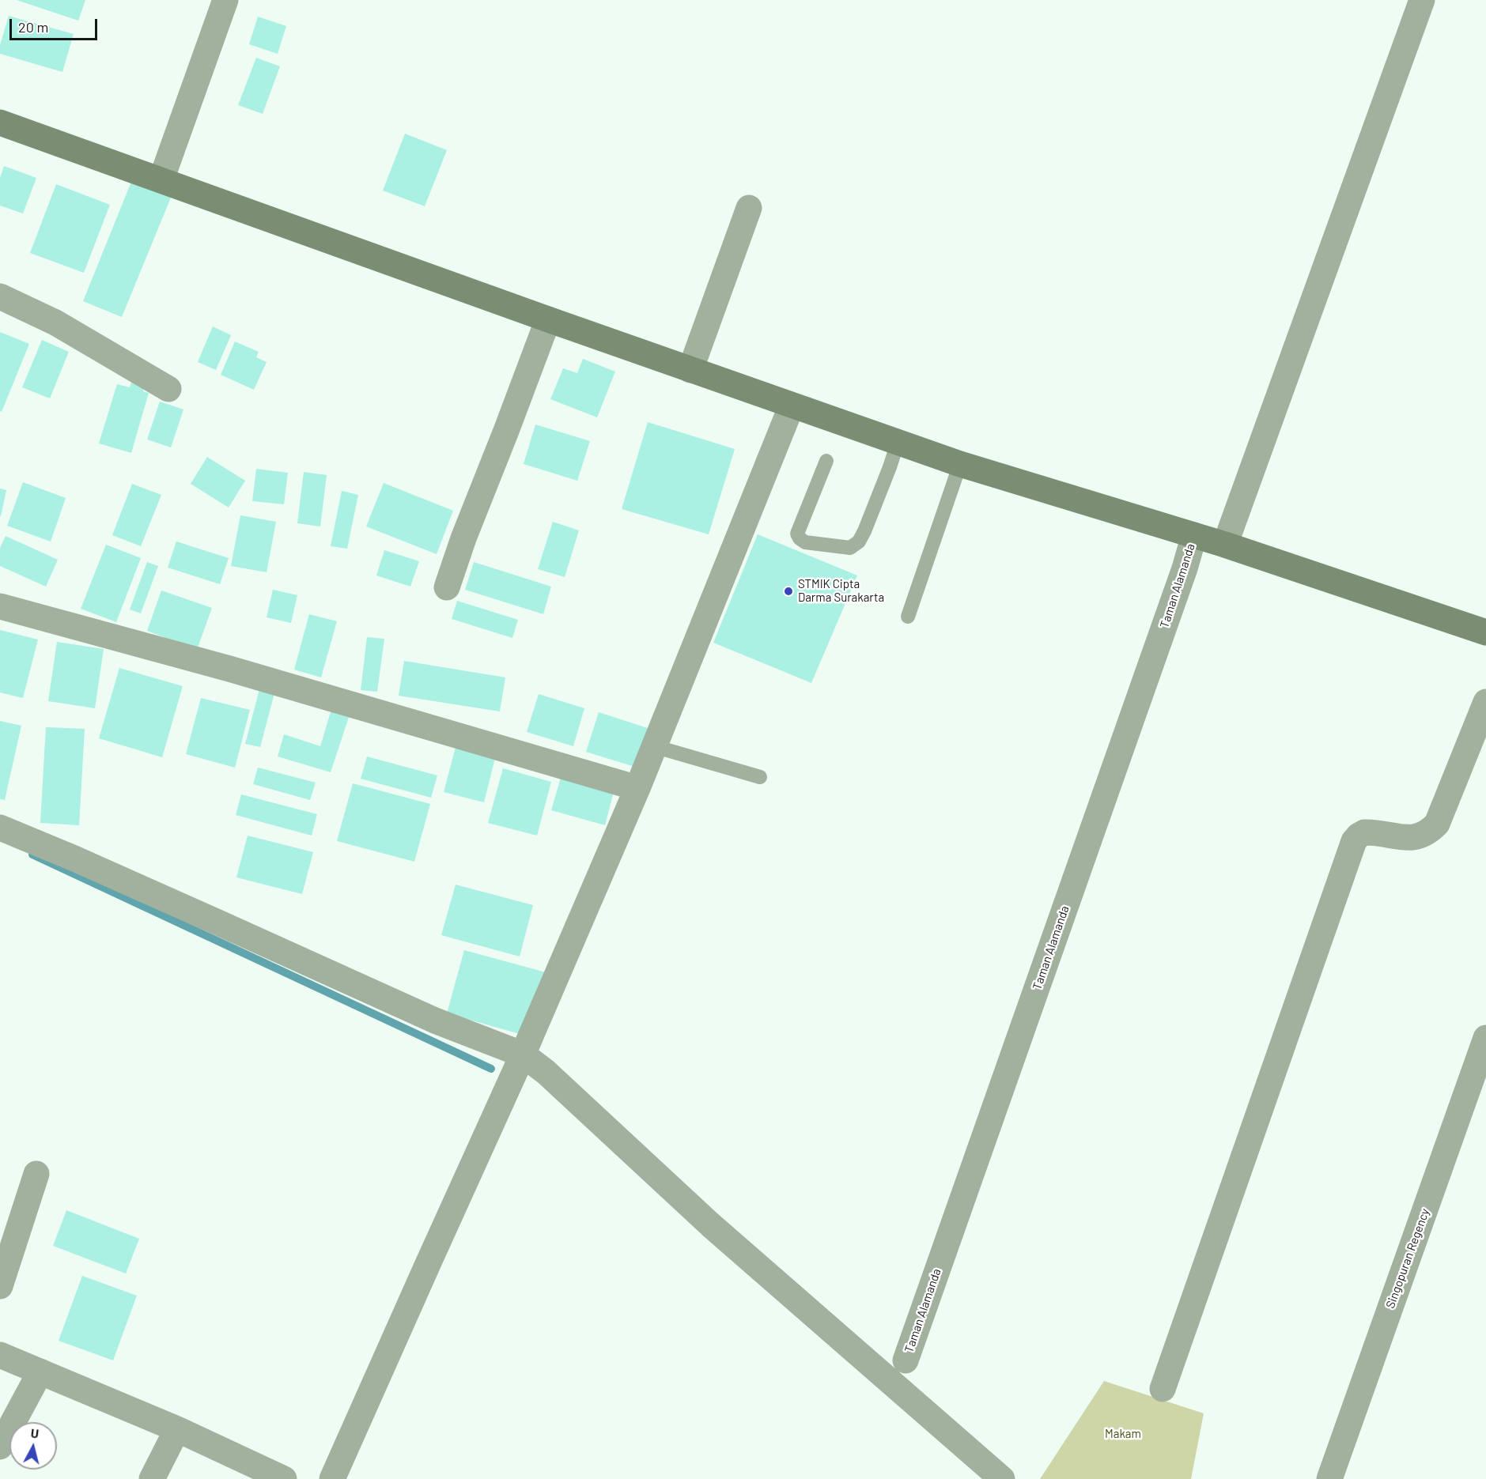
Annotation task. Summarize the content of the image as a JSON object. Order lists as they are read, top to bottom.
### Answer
{
  "streets": {
    "street": ["Taman Alamanda", "Singopuran Regency"]
  },
  "parks": ["Makam"],
  "places": ["STMIK Cipta Darma Surakarta"],
  "scale_bar": "20 m",
  "north": "top"
}
